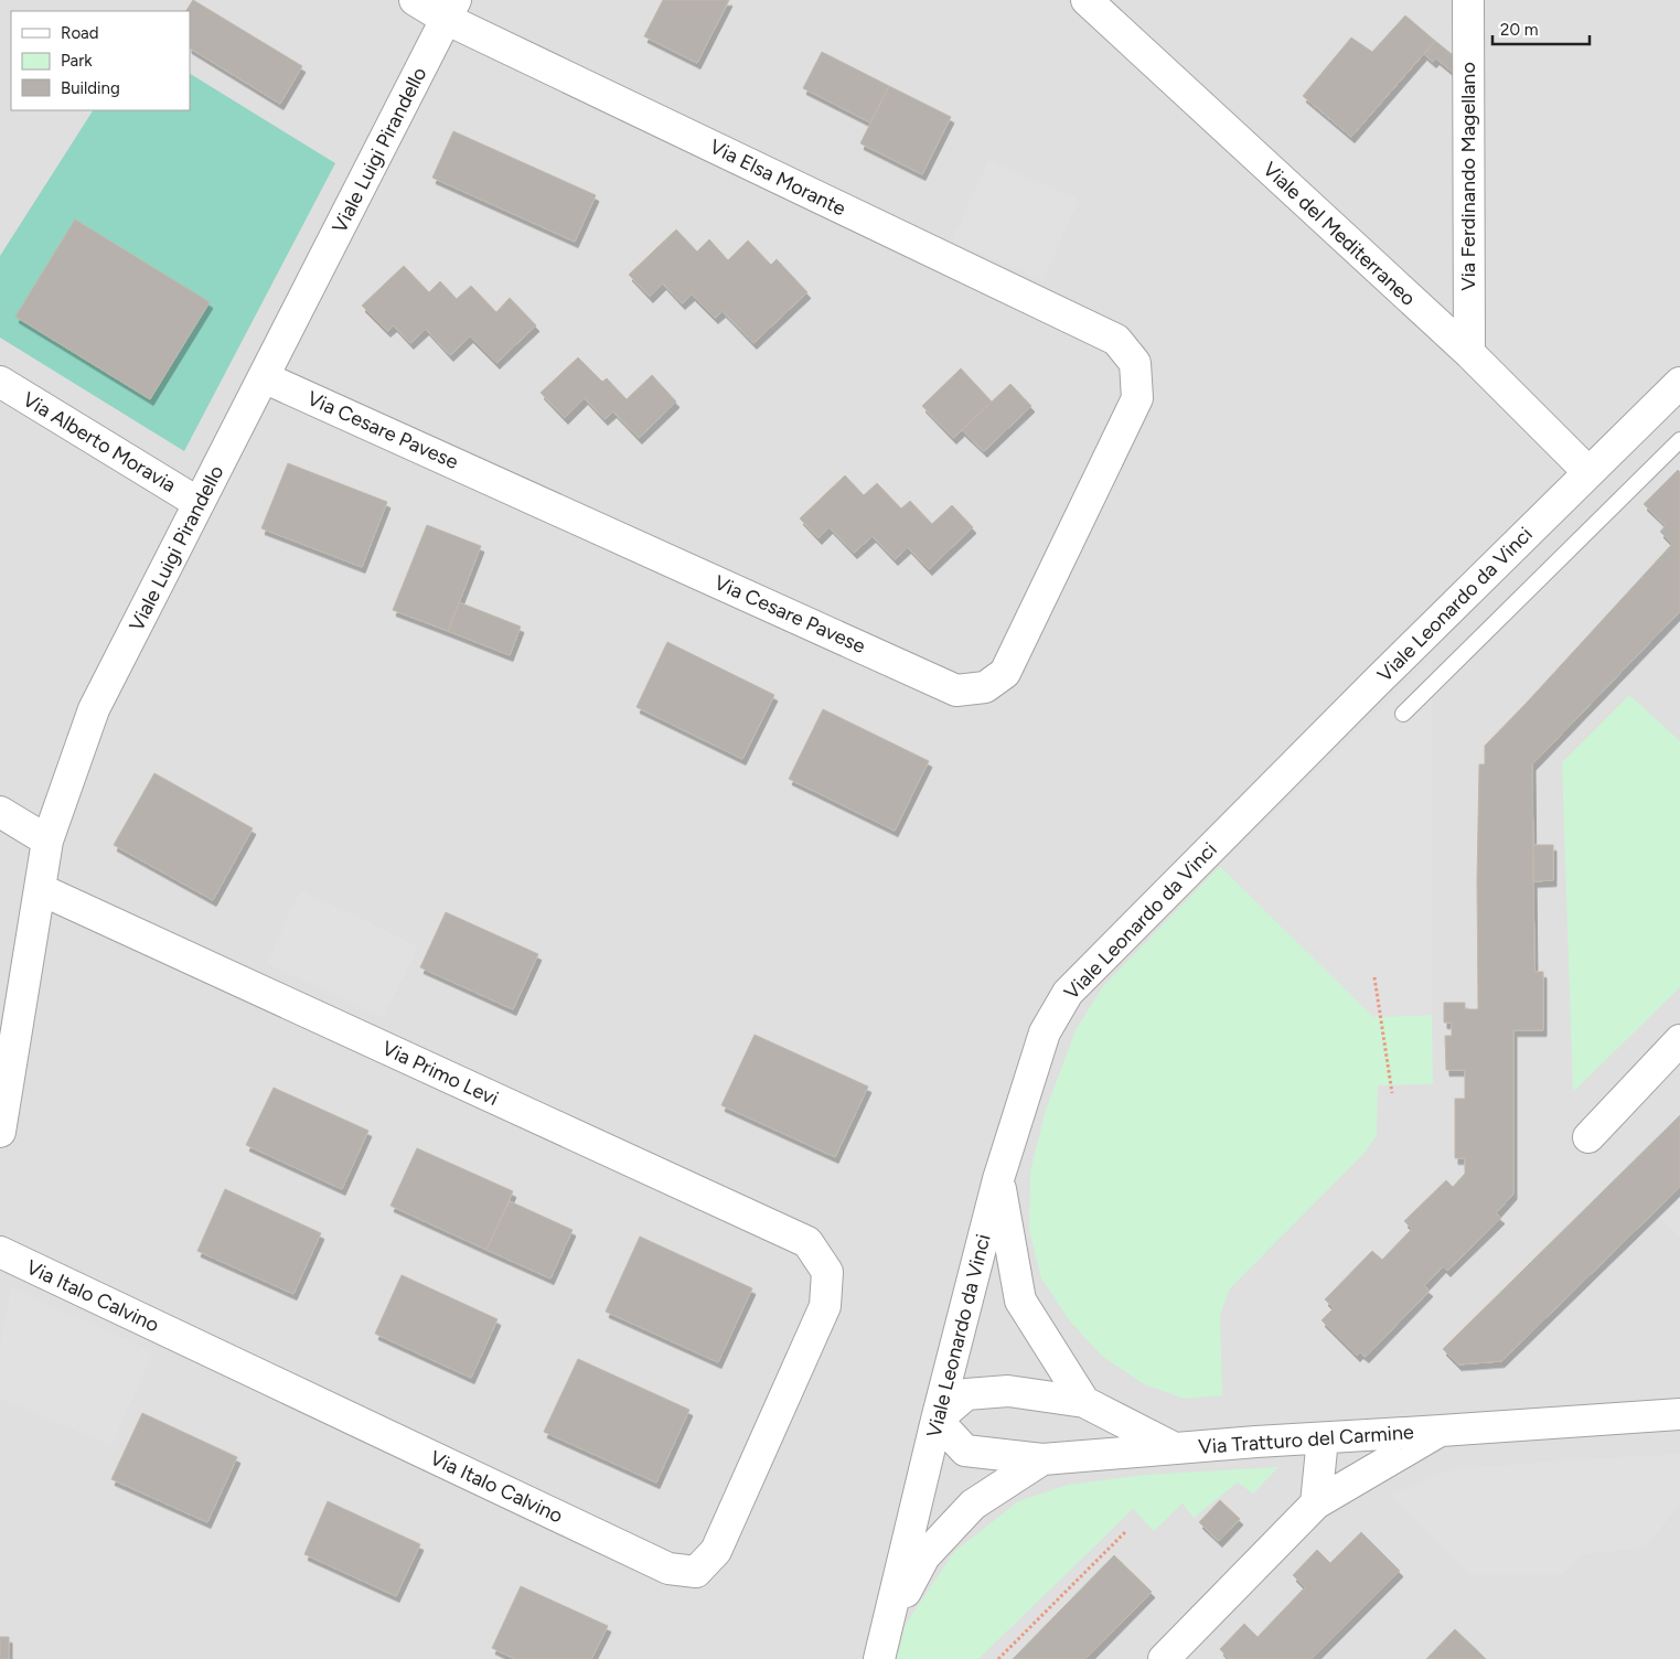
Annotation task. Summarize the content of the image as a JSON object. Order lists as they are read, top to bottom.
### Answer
{
  "streets": {
    "street": [
      "Viale Luigi Pirandello",
      "Via Ferdinando Magellano",
      "Via Elsa Morante",
      "Viale del Mediterraneo",
      "Via Cesare Pavese",
      "Via Alberto Moravia",
      "Viale Leonardo da Vinci",
      "Via Primo Levi",
      "Via Italo Calvino",
      "Via Tratturo del Carmine"
    ]
  },
  "crossings": [
    ["Viale Luigi Pirandello", "Via Elsa Morante"],
    ["Viale Luigi Pirandello", "Via Cesare Pavese"],
    ["Viale Luigi Pirandello", "Via Alberto Moravia"],
    ["Viale Luigi Pirandello", "Via Primo Levi"],
    ["Via Ferdinando Magellano", "Viale del Mediterraneo"],
    ["Via Elsa Morante", "Via Cesare Pavese"],
    ["Viale del Mediterraneo", "Viale Leonardo da Vinci"],
    ["Viale Leonardo da Vinci", "Via Tratturo del Carmine"],
    ["Via Primo Levi", "Via Italo Calvino"]
  ],
  "legend": ["Road", "Park", "Building"],
  "scale_bar": "20 m"
}
